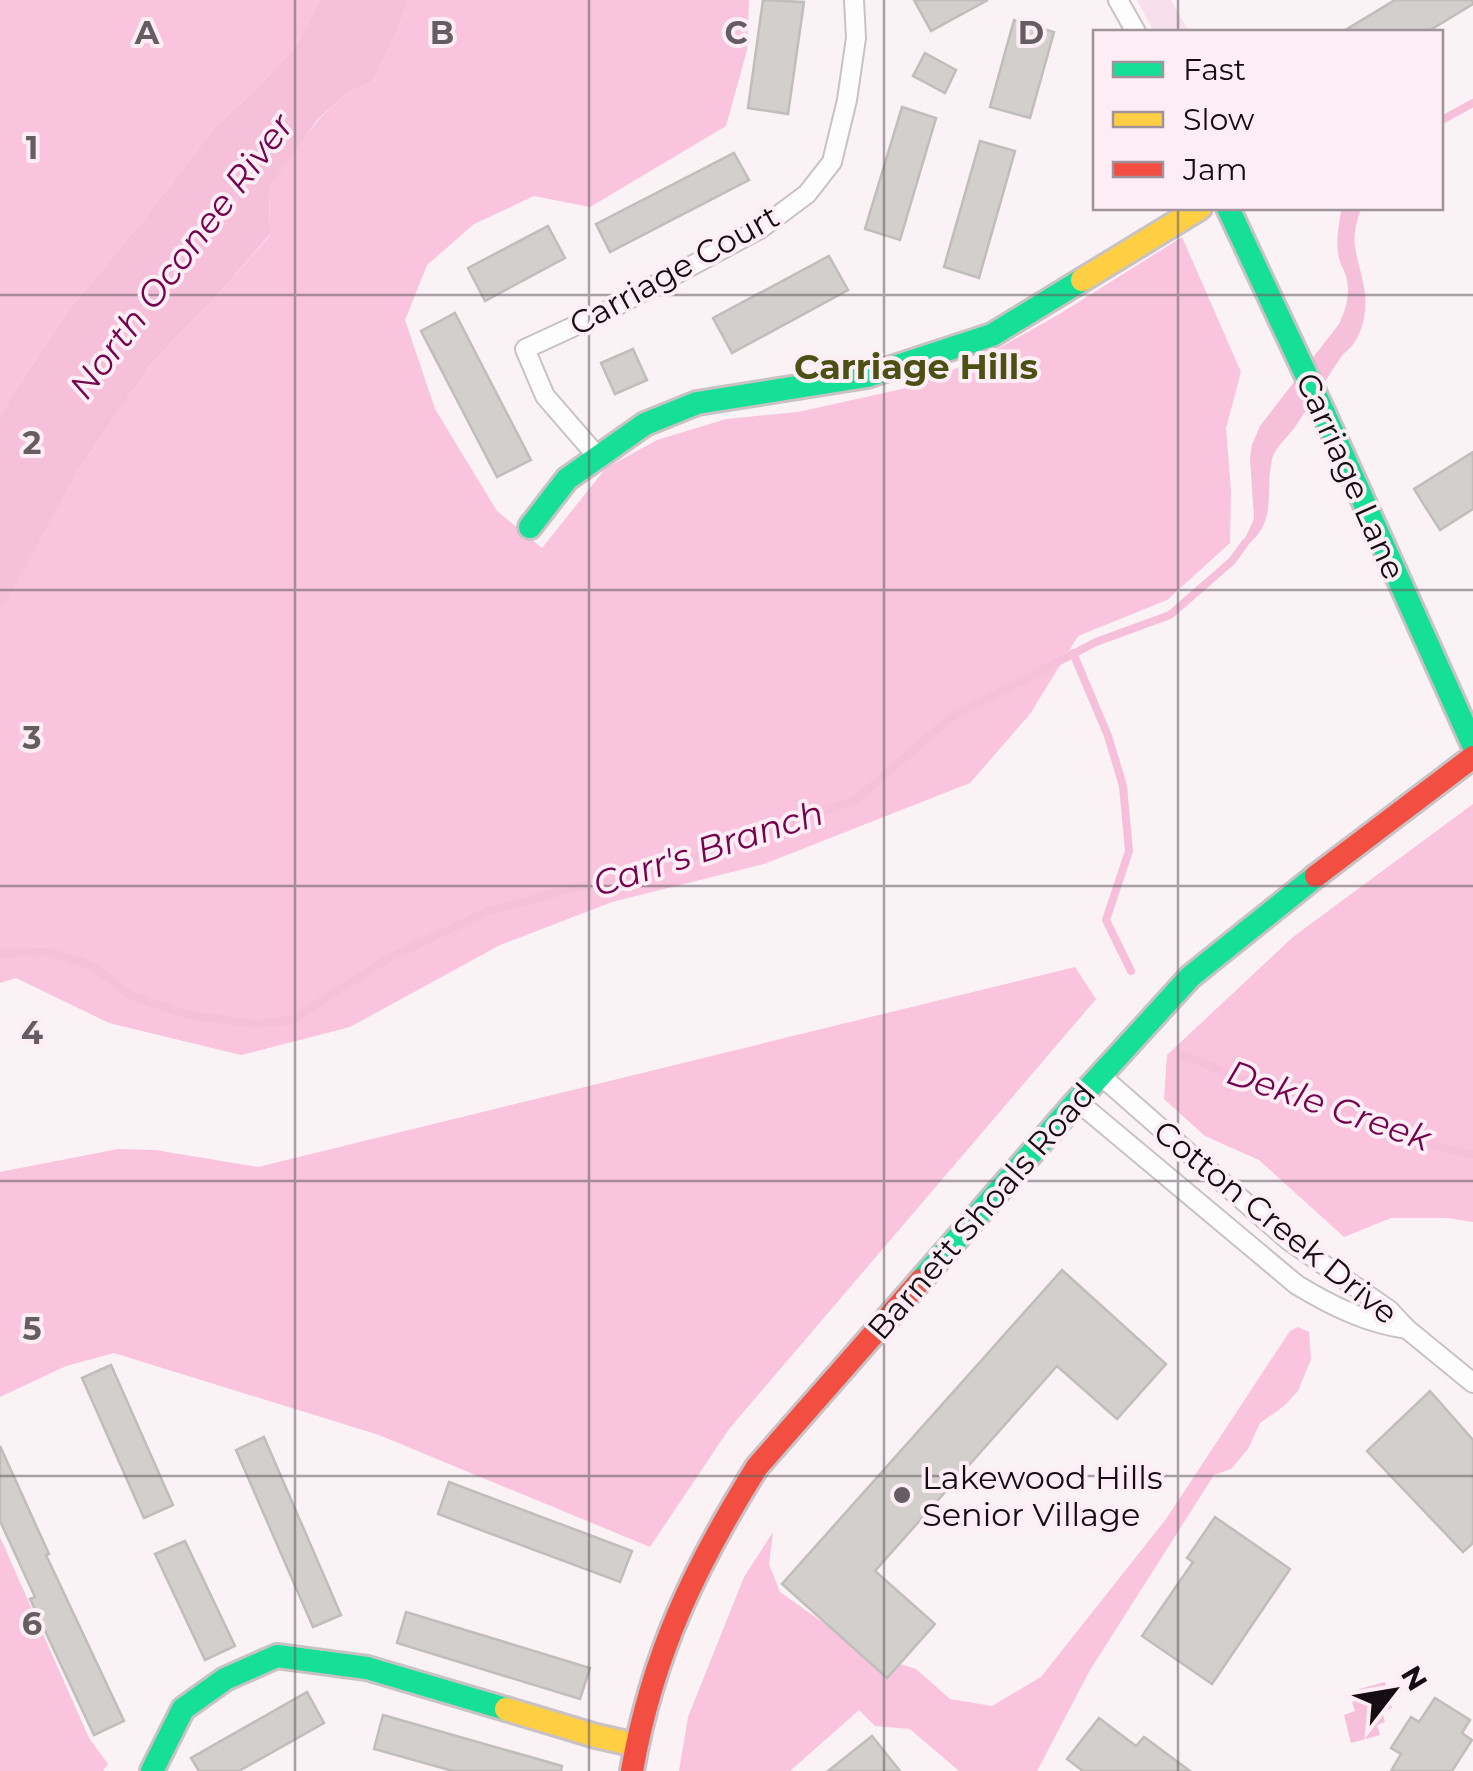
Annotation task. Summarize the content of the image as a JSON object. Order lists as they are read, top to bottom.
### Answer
{
  "streets": {
    "street": [
      "Carriage Court",
      "Carriage Lane",
      "Barnett Shoals Road",
      "Cotton Creek Drive"
    ]
  },
  "crossings": [
    ["Barnett Shoals Road", "Cotton Creek Drive"]
  ],
  "districts": ["Carriage Hills"],
  "water": ["North Oconee River", "Carr's Branch", "Dekle Creek"],
  "places": ["Lakewood Hills Senior Village"],
  "legend": ["Fast", "Slow", "Jam"],
  "north": "top right",
  "grid": {
    "columns": [
      "A",
      "B",
      "C",
      "D"
    ],
    "rows": [
      "1",
      "2",
      "3",
      "4",
      "5",
      "6"
    ]
  }
}
